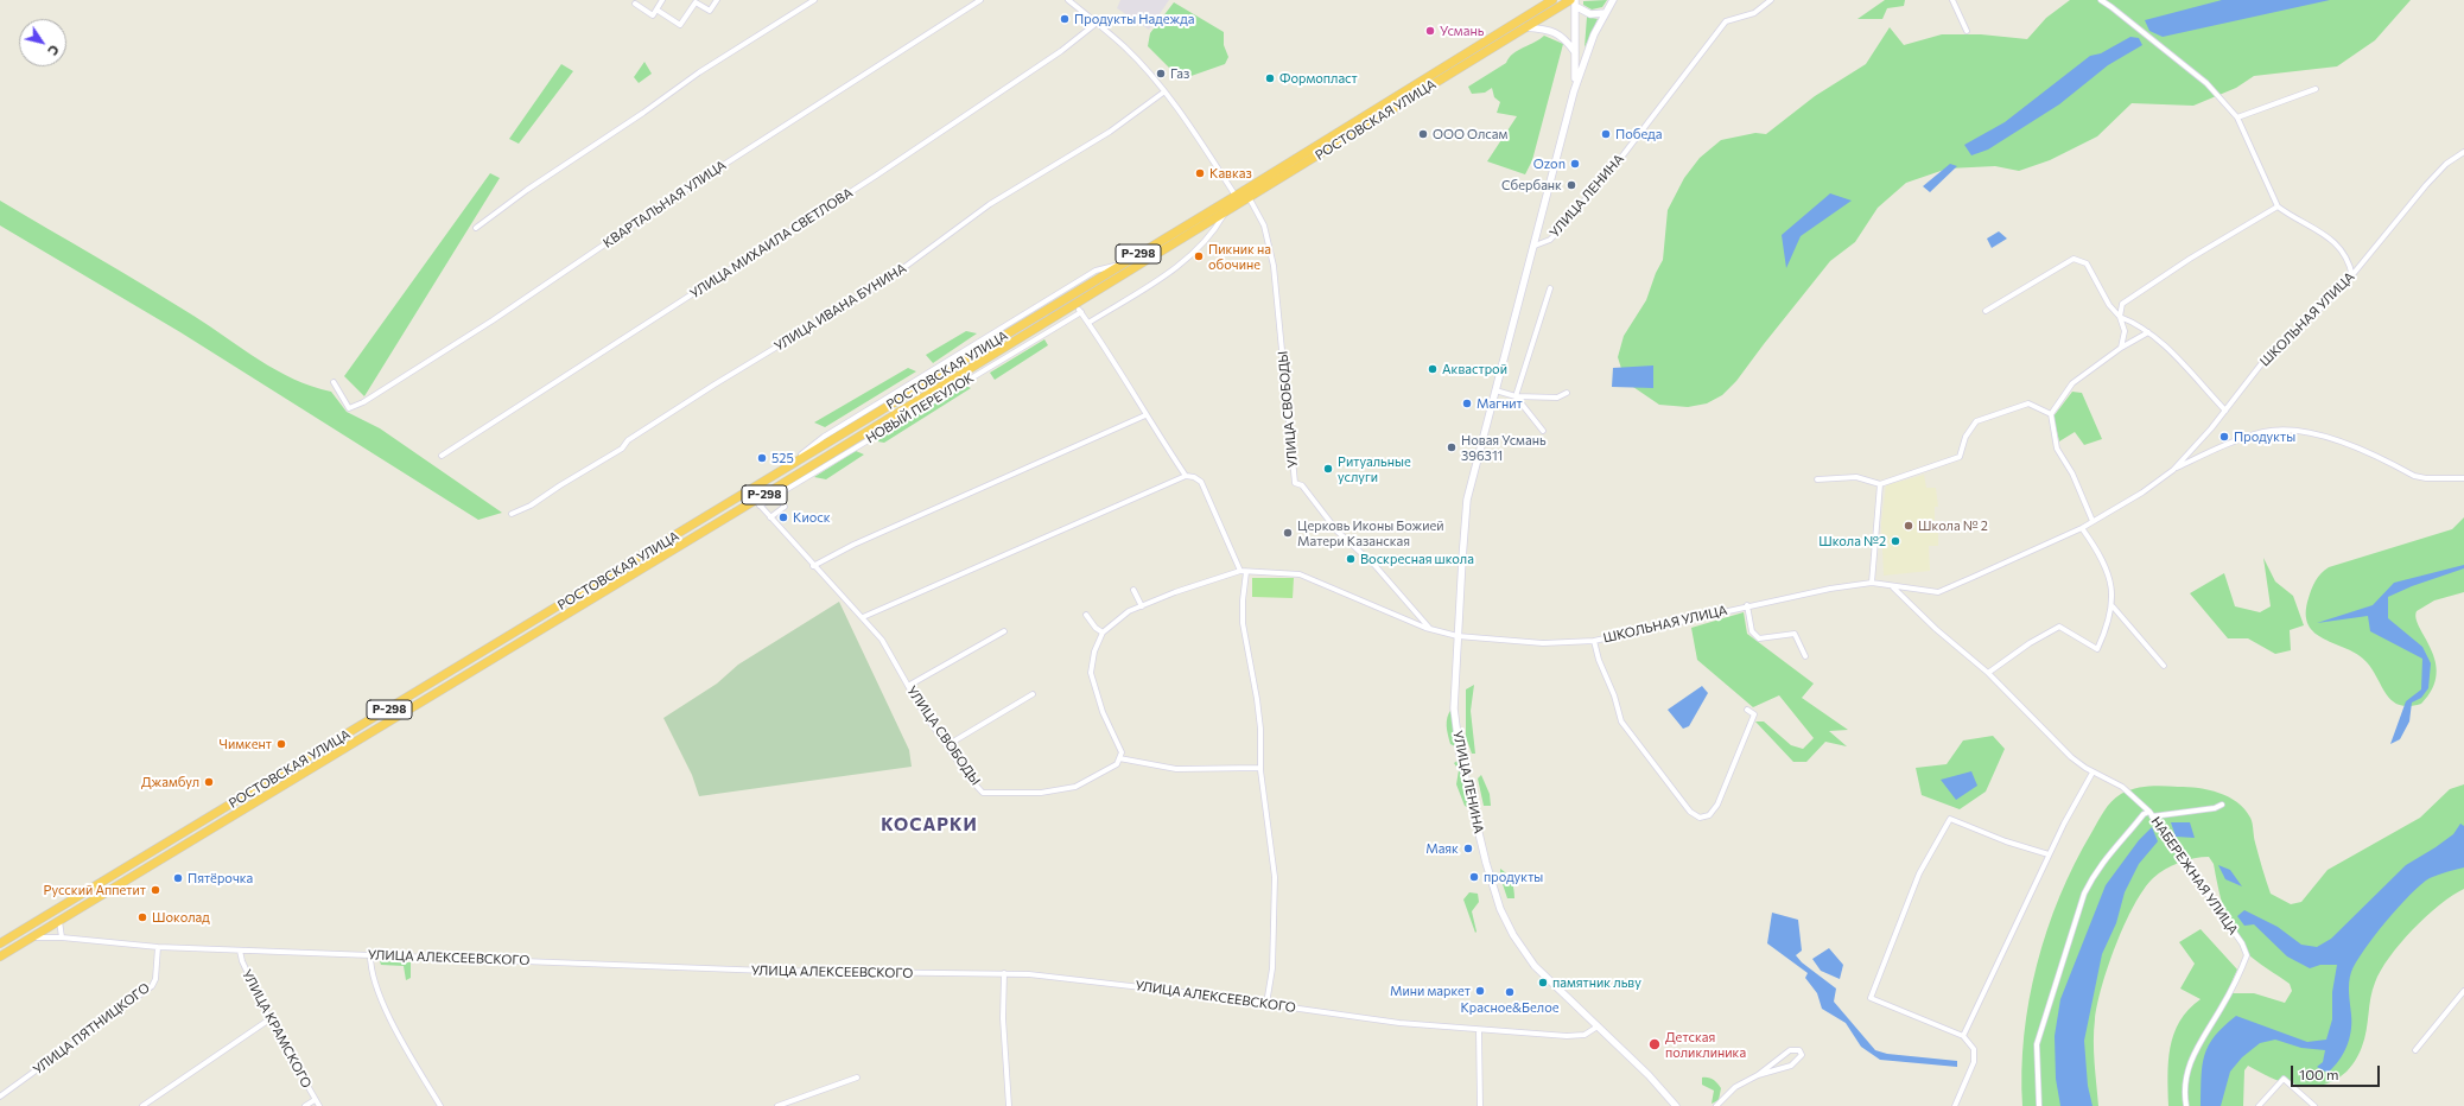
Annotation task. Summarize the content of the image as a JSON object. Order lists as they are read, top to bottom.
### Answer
{
  "streets": {
    "highway": ["РОСТОВСКАЯ УЛИЦА", "Р-298"],
    "main road": ["УЛИЦА ЛЕНИНА"],
    "street": [
      "КВАРТАЛЬНАЯ УЛИЦА",
      "УЛИЦА МИХАИЛА СВЕТЛОВА",
      "УЛИЦА ИВАНА БУНИНА",
      "ШКОЛЬНАЯ УЛИЦА",
      "НОВЫЙ ПЕРЕУЛОК",
      "УЛИЦА СВОБОДЫ",
      "НАБЕРЕЖНАЯ УЛИЦА",
      "УЛИЦА АЛЕКСЕЕВСКОГО",
      "УЛИЦА ПЯТНИЦКОГО",
      "УЛИЦА КРАМСКОГО"
    ]
  },
  "crossings": [
    ["РОСТОВСКАЯ УЛИЦА", "Р-298"],
    ["РОСТОВСКАЯ УЛИЦА", "НОВЫЙ ПЕРЕУЛОК"],
    ["РОСТОВСКАЯ УЛИЦА", "УЛИЦА СВОБОДЫ"],
    ["РОСТОВСКАЯ УЛИЦА", "УЛИЦА АЛЕКСЕЕВСКОГО"],
    ["УЛИЦА ЛЕНИНА", "ШКОЛЬНАЯ УЛИЦА"],
    ["УЛИЦА ЛЕНИНА", "УЛИЦА АЛЕКСЕЕВСКОГО"],
    ["НОВЫЙ ПЕРЕУЛОК", "УЛИЦА СВОБОДЫ"],
    ["УЛИЦА АЛЕКСЕЕВСКОГО", "УЛИЦА ПЯТНИЦКОГО"],
    ["УЛИЦА АЛЕКСЕЕВСКОГО", "УЛИЦА КРАМСКОГО"]
  ],
  "districts": ["КОСАРКИ"],
  "places": [
    "Продукты Надежда",
    "Усмань",
    "Газ",
    "Формопласт",
    "ООО Олсам",
    "Победа",
    "Ozon",
    "Кавказ",
    "Сбербанк",
    "Пикник на обочине",
    "Аквастрой",
    "Магнит",
    "Продукты",
    "Новая Усмань 396311",
    "525",
    "Ритуальные услуги",
    "Киоск",
    "Школа № 2",
    "Церковь Иконы Божией Матери Казанская",
    "Школа №2",
    "Воскресная школа",
    "Чимкент",
    "Джамбул",
    "Маяк",
    "продукты",
    "Пятёрочка",
    "Русский Аппетит",
    "Шоколад",
    "памятник льву",
    "Мини маркет",
    "Красное&Белое",
    "Детская поликлиника"
  ],
  "scale_bar": "100 m",
  "north": "bottom right"
}
